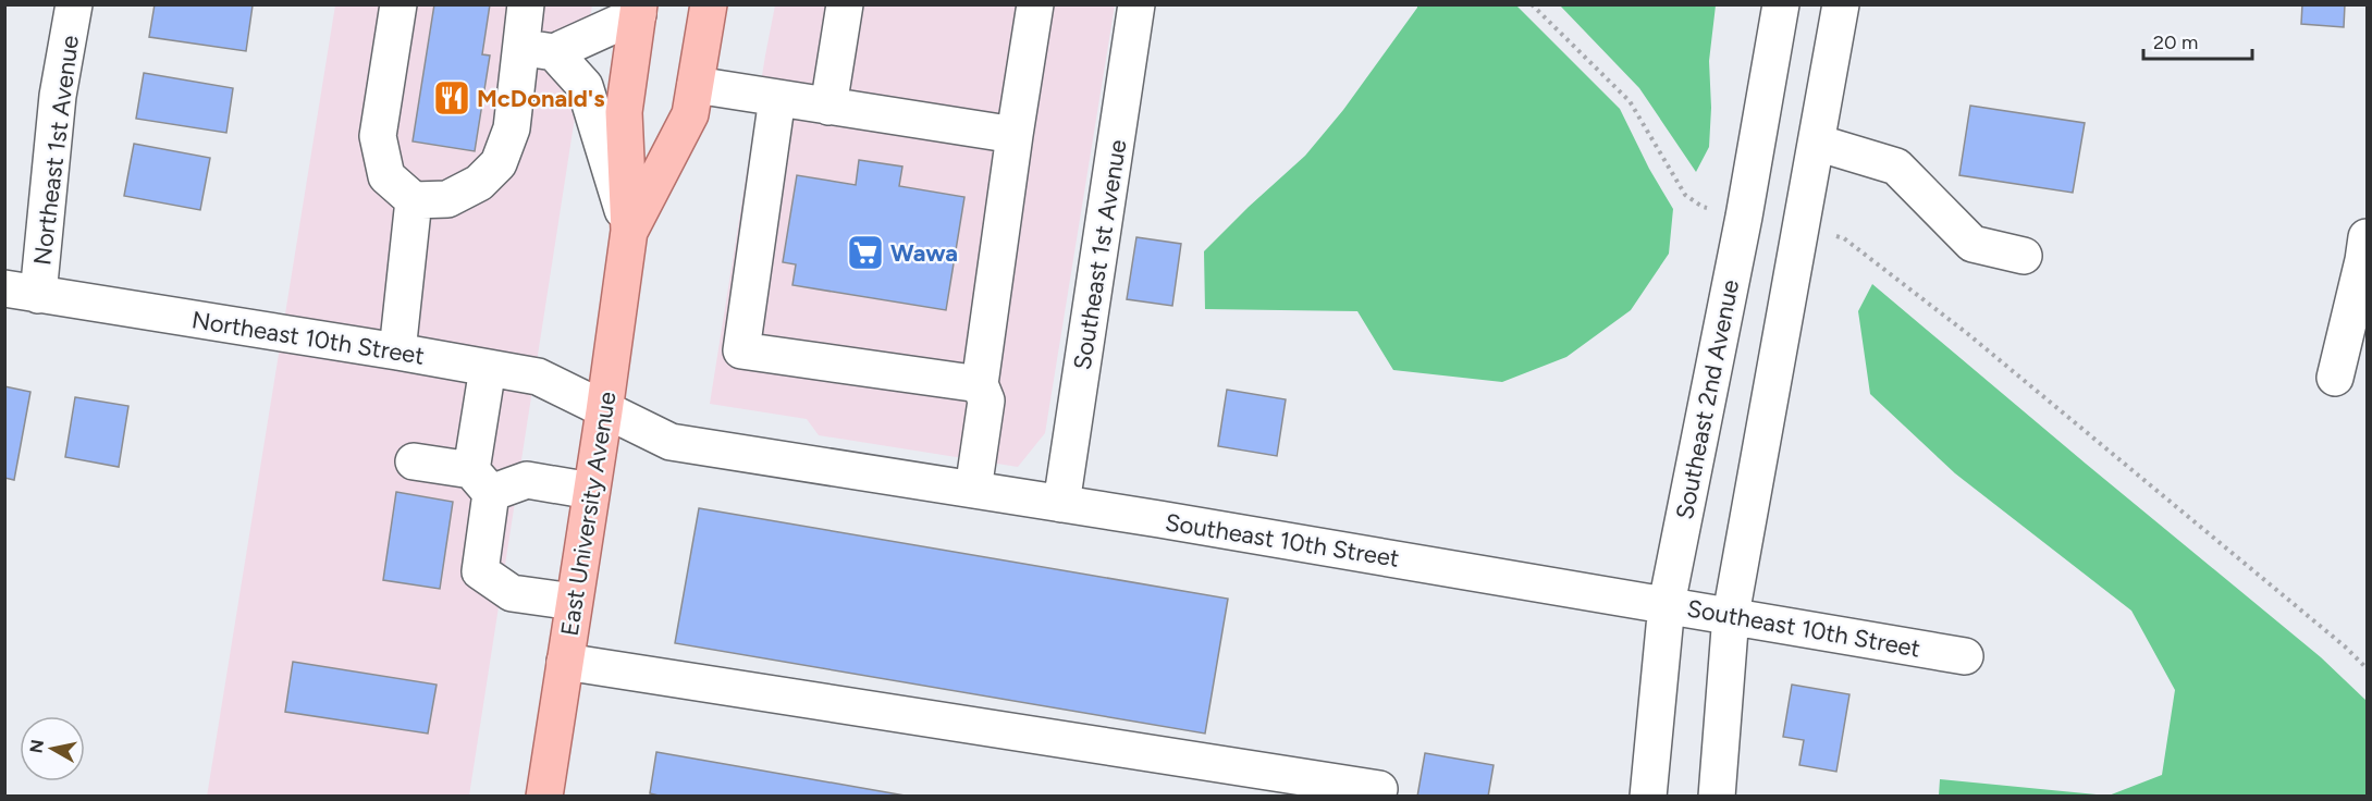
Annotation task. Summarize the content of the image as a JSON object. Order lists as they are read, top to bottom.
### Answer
{
  "streets": {
    "main road": ["East University Avenue"],
    "street": [
      "Northeast 1st Avenue",
      "Southeast 1st Avenue",
      "Northeast 10th Street",
      "Southeast 2nd Avenue",
      "Southeast 10th Street"
    ]
  },
  "crossings": [
    ["Northeast 1st Avenue", "Northeast 10th Street"],
    ["Southeast 1st Avenue", "Southeast 10th Street"],
    ["Northeast 10th Street", "East University Avenue"],
    ["Northeast 10th Street", "Southeast 10th Street"],
    ["Southeast 2nd Avenue", "Southeast 10th Street"],
    ["East University Avenue", "Southeast 10th Street"]
  ],
  "places": {
    "restaurant": ["McDonald's"],
    "supermarket": ["Wawa"]
  },
  "scale_bar": "20 m",
  "north": "left"
}
